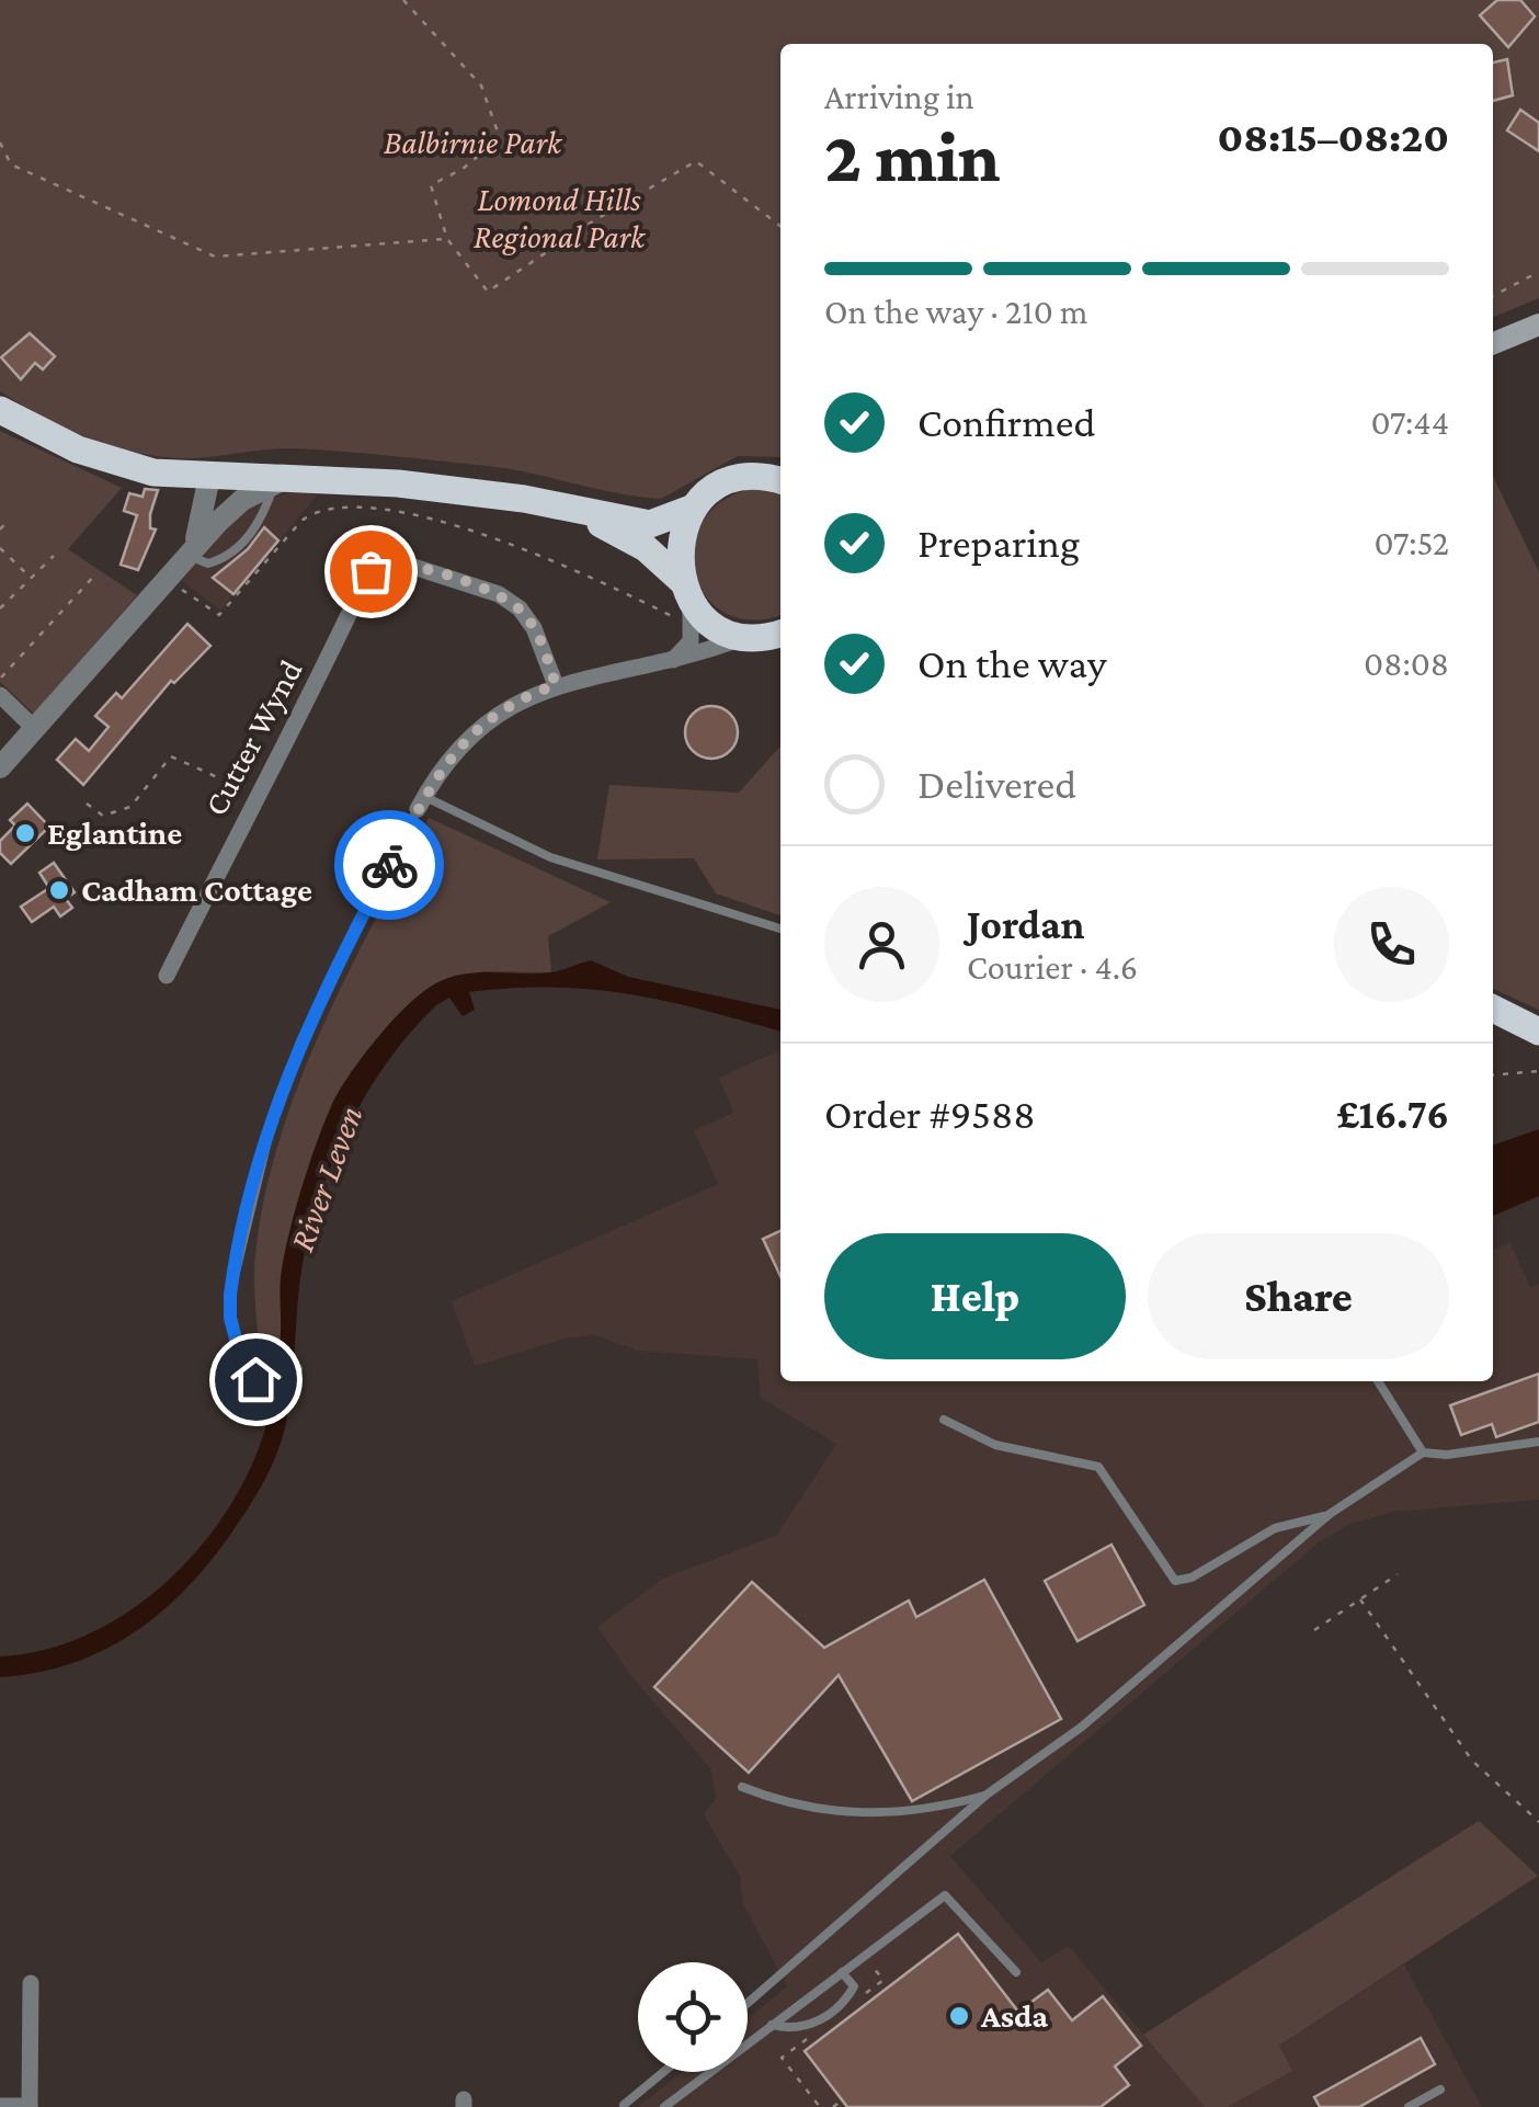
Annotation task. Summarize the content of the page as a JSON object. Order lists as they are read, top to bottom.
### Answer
{
  "streets": {
    "street": ["Cutter Wynd"]
  },
  "water": ["River Leven"],
  "parks": ["Balbirnie Park", "Lomond Hills Regional Park"],
  "places": ["Eglantine", "Cadham Cottage", "Asda"],
  "page": {
    "heading": ["2 min", "Arriving in", "08:15–08:20"],
    "panel": [
      "Jordan",
      "Courier · 4.6",
      "Order #9588",
      "£16.76"
    ],
    "bar": "On the way · 210 m",
    "list": [
      ["Confirmed", "07:44"],
      ["Preparing", "07:52"],
      ["On the way", "08:08"],
      "Delivered"
    ],
    "buttons": ["Help", "Share"]
  }
}
